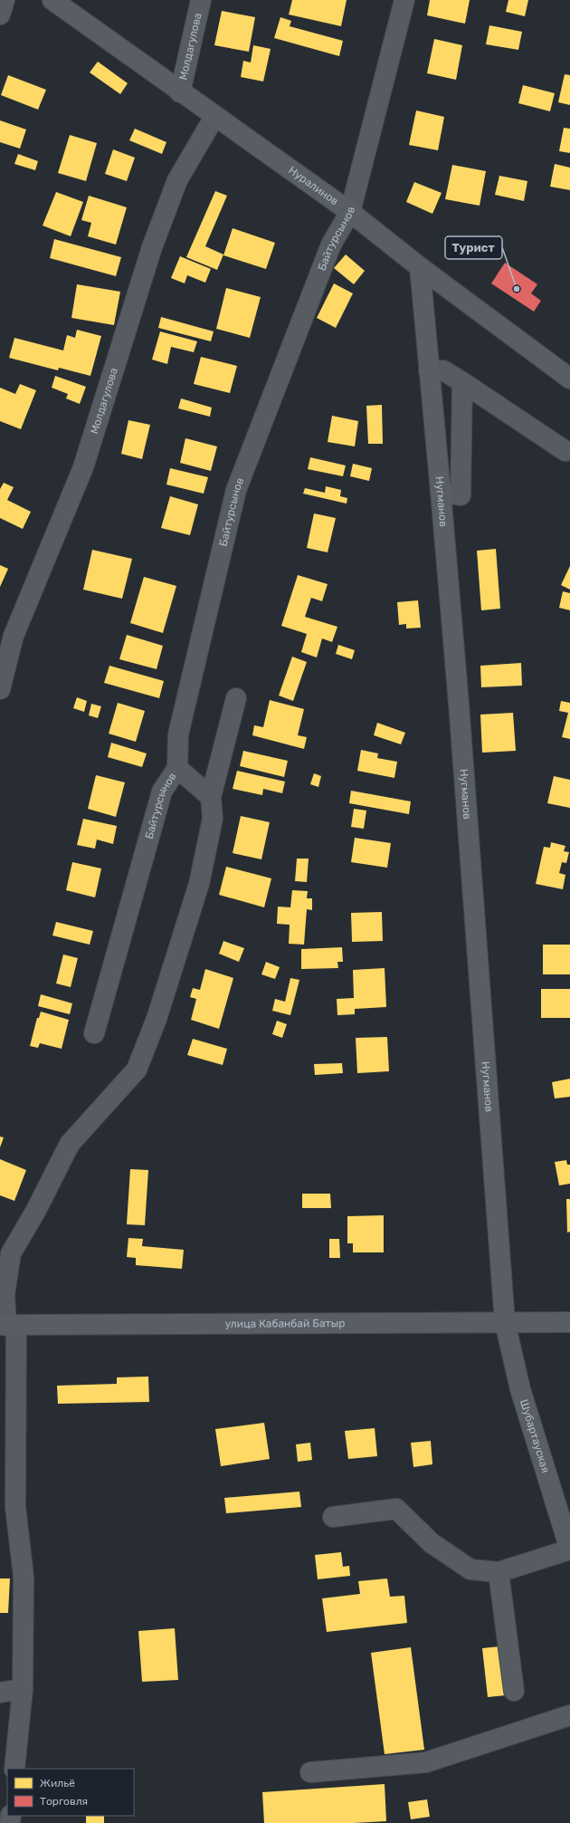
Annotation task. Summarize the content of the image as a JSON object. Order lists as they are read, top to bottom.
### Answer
{
  "streets": {
    "main road": [
      "Нуралинов",
      "Нугманов",
      "улица Кабанбай Батыр",
      "Шубартауская"
    ],
    "street": ["Молдагулова", "Байтурсынов"]
  },
  "crossings": [
    ["Молдагулова", "Нуралинов"],
    ["Нуралинов", "Байтурсынов"],
    ["Нуралинов", "Нугманов"],
    ["Нугманов", "улица Кабанбай Батыр"],
    ["Нугманов", "Шубартауская"],
    ["улица Кабанбай Батыр", "Шубартауская"]
  ],
  "places": ["Турист"],
  "legend": ["Жильё", "Торговля"]
}
